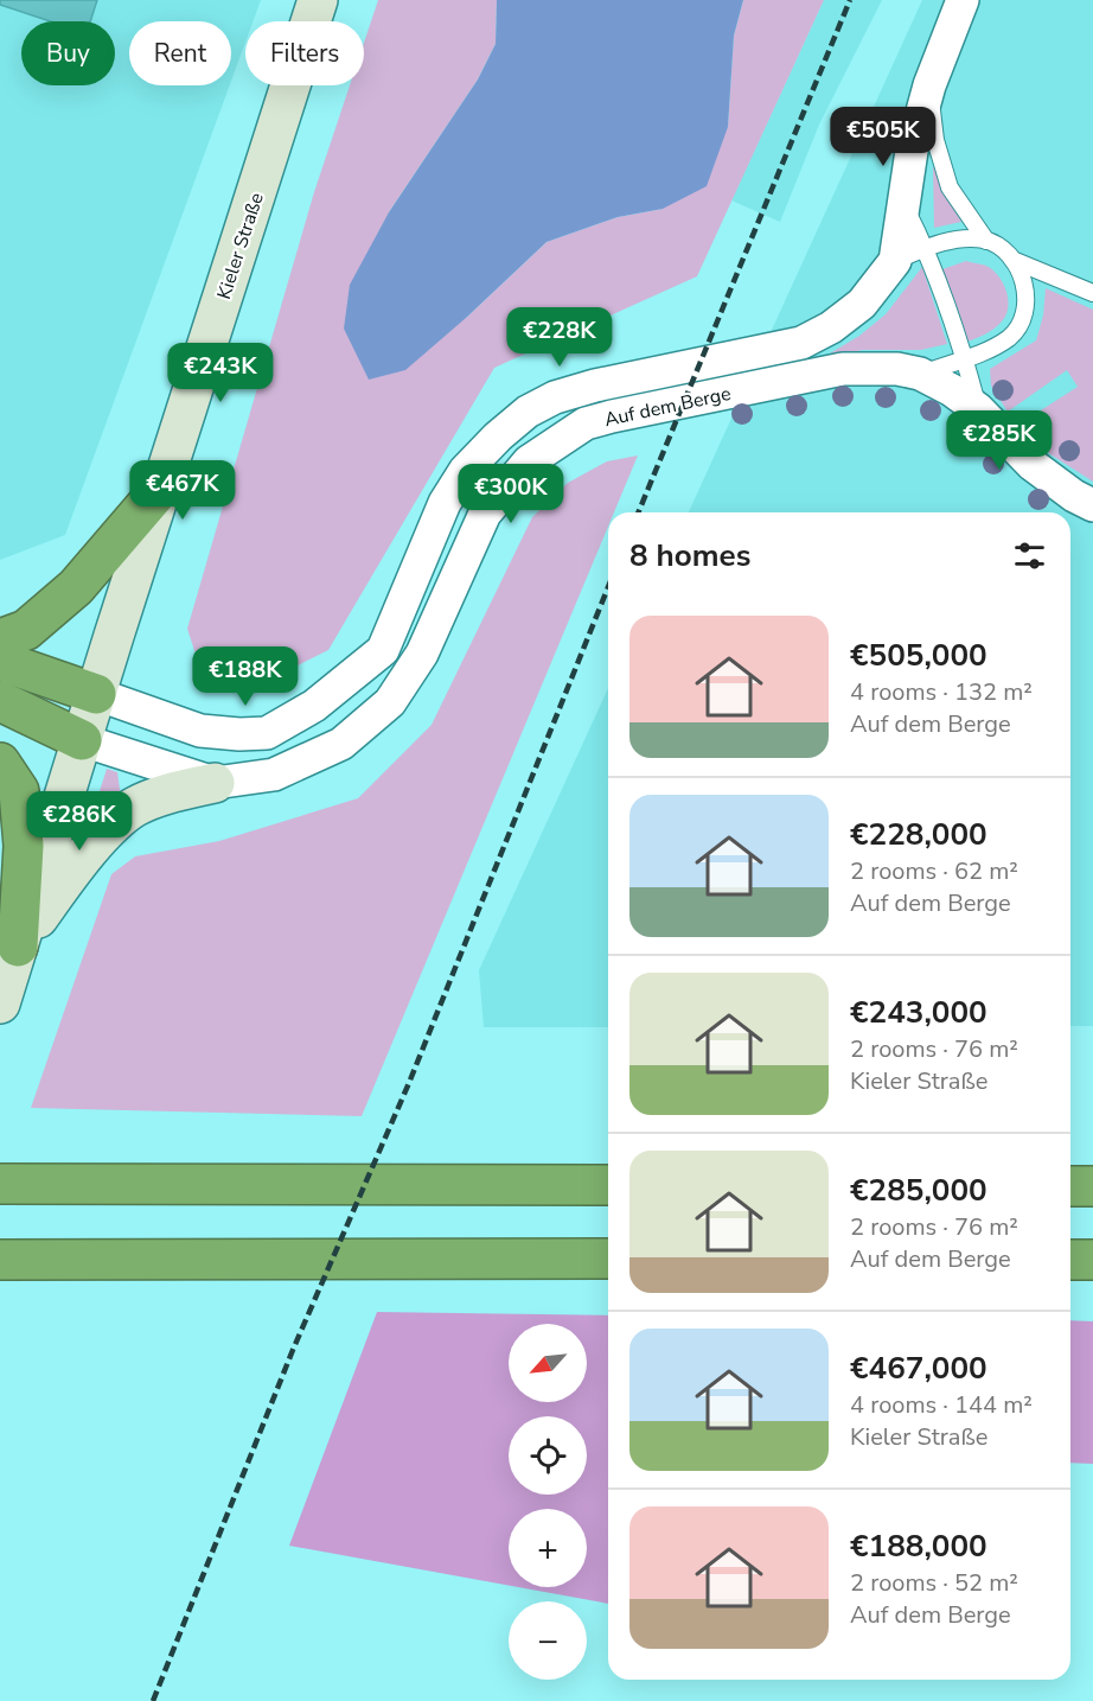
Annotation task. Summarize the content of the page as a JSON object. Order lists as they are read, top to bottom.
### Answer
{
  "streets": {
    "main road": ["Kieler Straße"],
    "street": ["Auf dem Berge"]
  },
  "crossings": [
    ["Kieler Straße", "Auf dem Berge"]
  ],
  "north": "bottom left",
  "page": {
    "chip": ["Buy", "Rent", "Filters"],
    "price": [
      "€505K",
      "€228K",
      "€243K",
      "€285K",
      "€467K",
      "€300K",
      "€188K",
      "€286K"
    ],
    "heading": "8 homes",
    "list": [
      {
        "name": "€505,000",
        "note": "4 rooms · 132 m² · Auf dem Berge"
      },
      {
        "name": "€228,000",
        "note": "2 rooms · 62 m² · Auf dem Berge"
      },
      {
        "name": "€243,000",
        "note": "2 rooms · 76 m² · Kieler Straße"
      },
      {
        "name": "€285,000",
        "note": "2 rooms · 76 m² · Auf dem Berge"
      },
      {
        "name": "€467,000",
        "note": "4 rooms · 144 m² · Kieler Straße"
      },
      {
        "name": "€188,000",
        "note": "2 rooms · 52 m² · Auf dem Berge"
      }
    ],
    "map_buttons": ["+", "−"]
  }
}
